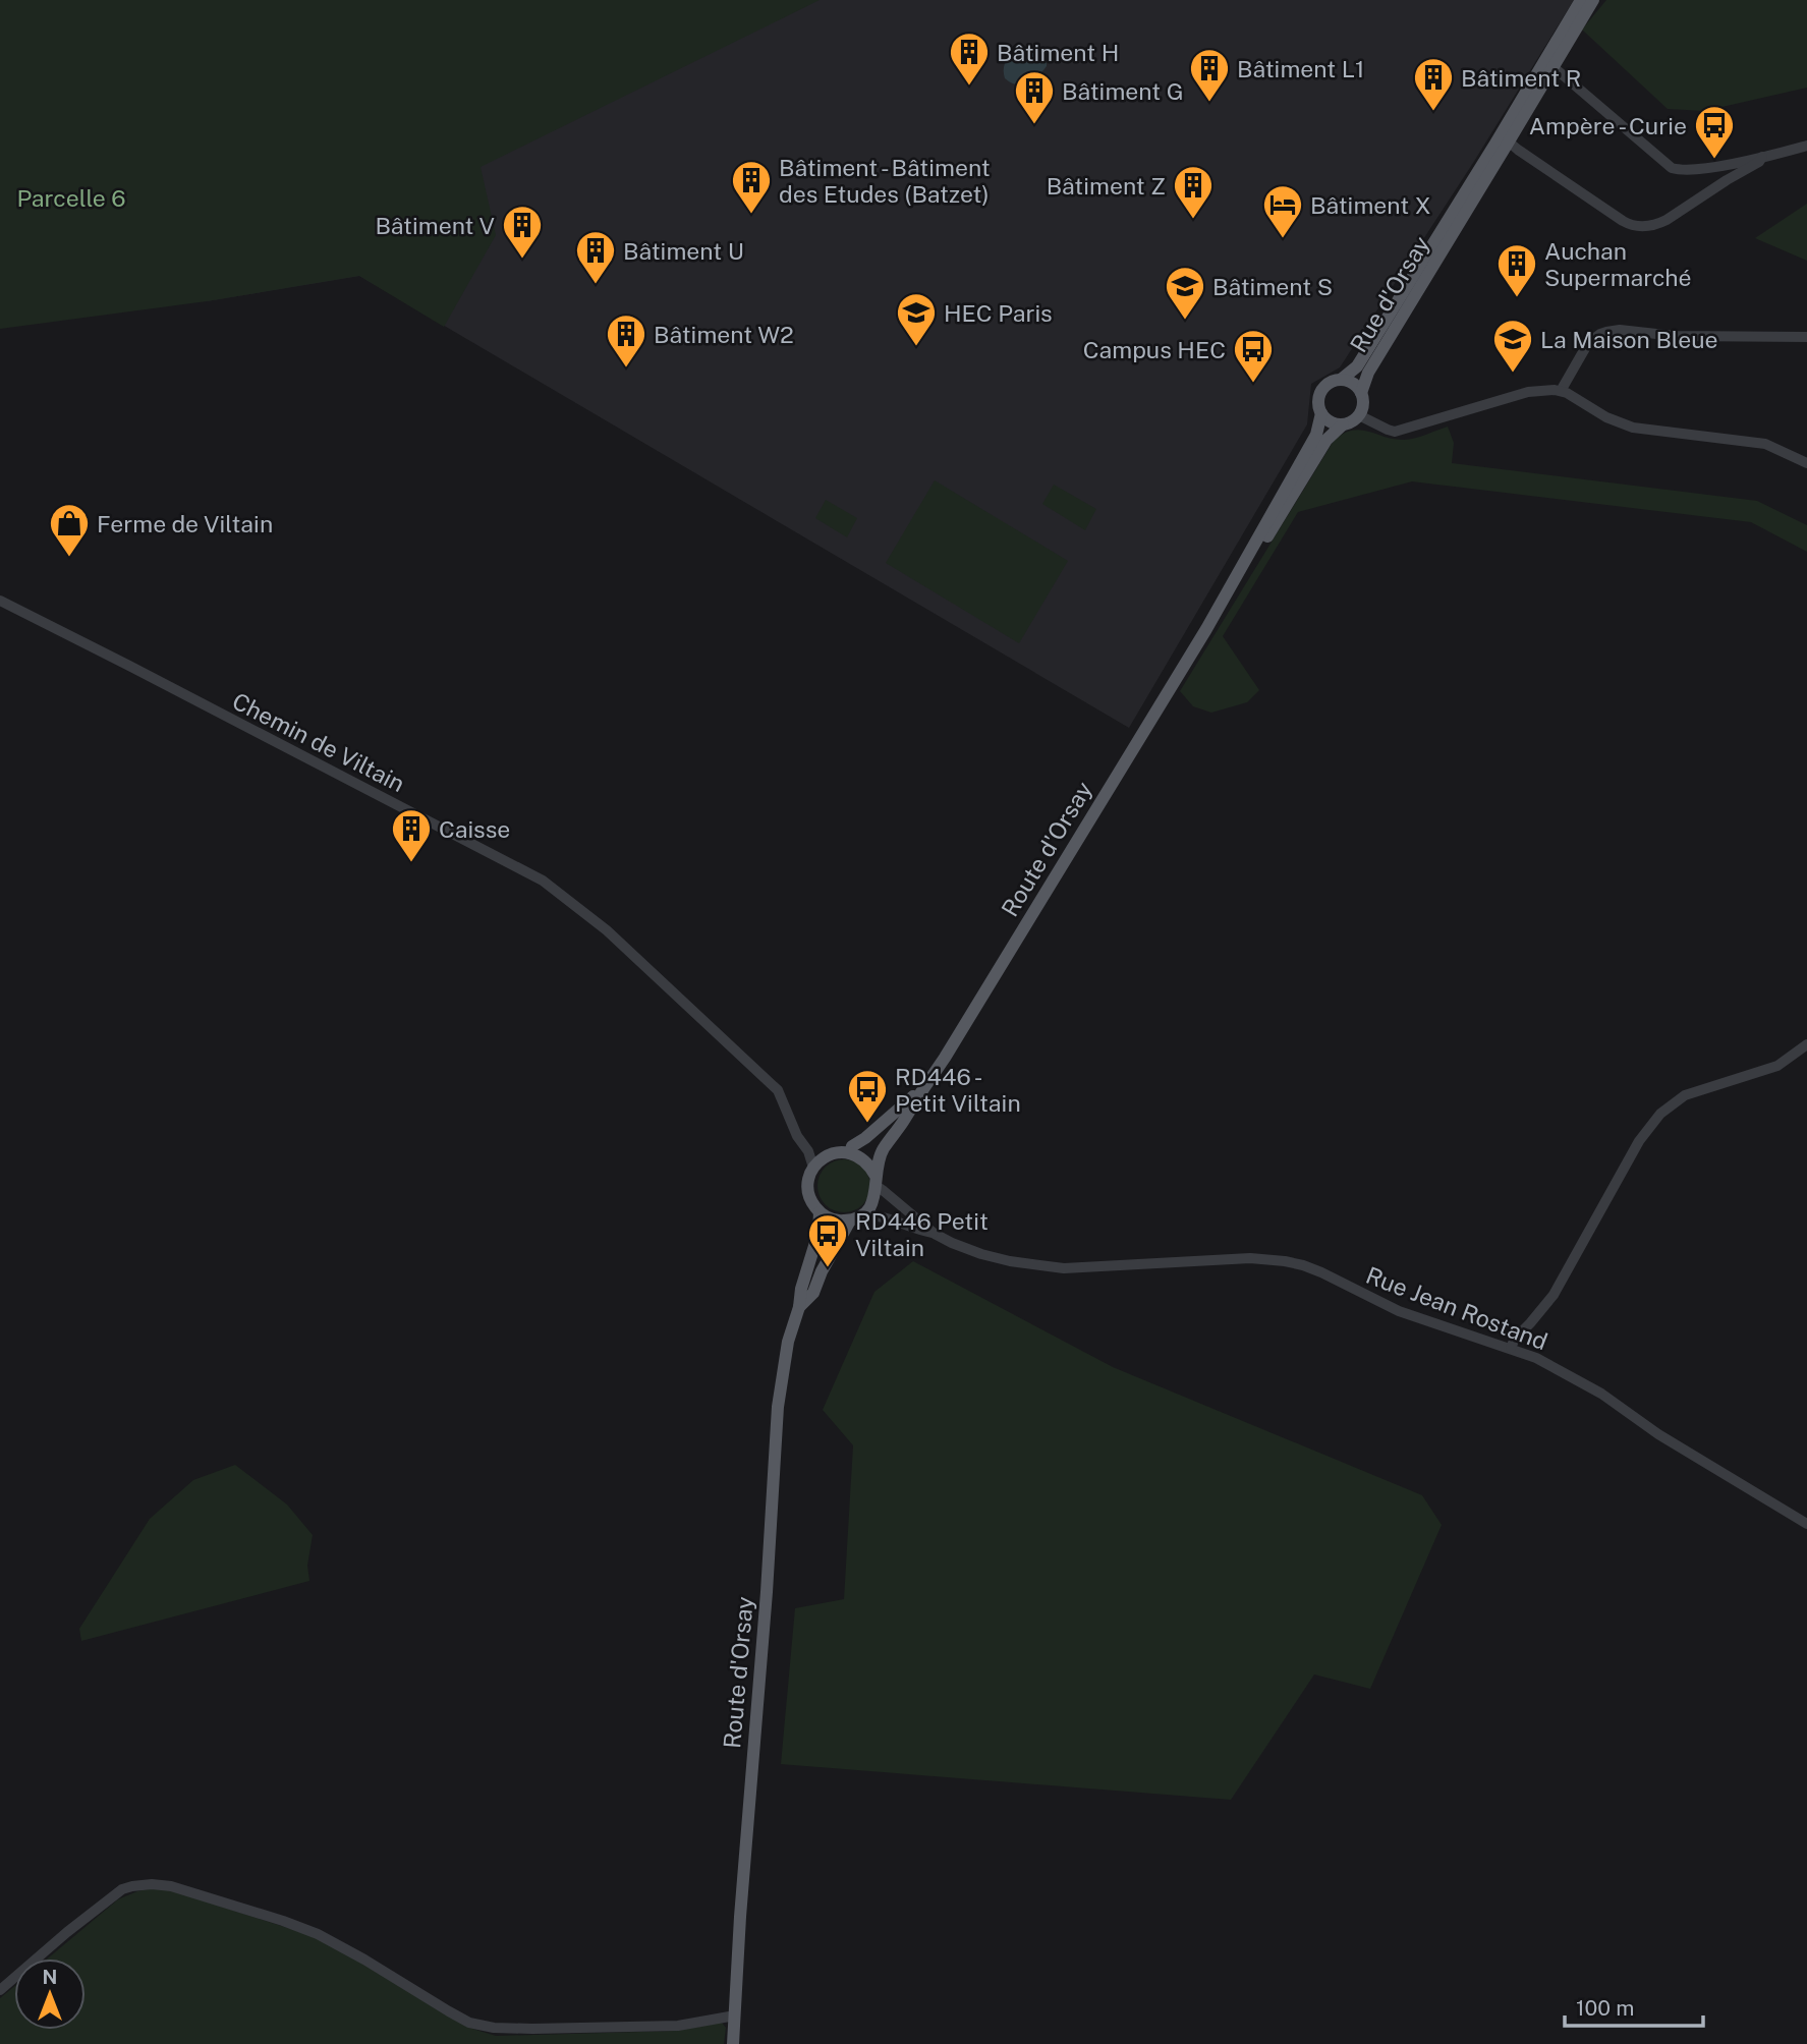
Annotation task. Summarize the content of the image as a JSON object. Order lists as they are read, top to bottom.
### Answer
{
  "streets": {
    "main road": ["Rue d'Orsay", "Route d'Orsay"],
    "street": ["Chemin de Viltain", "Rue Jean Rostand"]
  },
  "crossings": [
    ["Rue d'Orsay", "Route d'Orsay"],
    ["Chemin de Viltain", "Route d'Orsay"],
    ["Chemin de Viltain", "Rue Jean Rostand"],
    ["Route d'Orsay", "Rue Jean Rostand"]
  ],
  "parks": ["Parcelle 6"],
  "places": {
    "building": [
      "Bâtiment H",
      "Bâtiment L1",
      "Bâtiment R",
      "Bâtiment G",
      "Bâtiment - Bâtiment des Etudes (Batzet)",
      "Bâtiment Z",
      "Bâtiment V",
      "Bâtiment U",
      "Auchan Supermarché",
      "Bâtiment W2",
      "Caisse"
    ],
    "bus stop": [
      "Ampère - Curie",
      "Campus HEC",
      "RD446 - Petit Viltain",
      "RD446 Petit Viltain"
    ],
    "hotel": ["Bâtiment X"],
    "school or university": ["Bâtiment S", "HEC Paris", "La Maison Bleue"],
    "shop": ["Ferme de Viltain"]
  },
  "scale_bar": "100 m",
  "north": "top"
}
